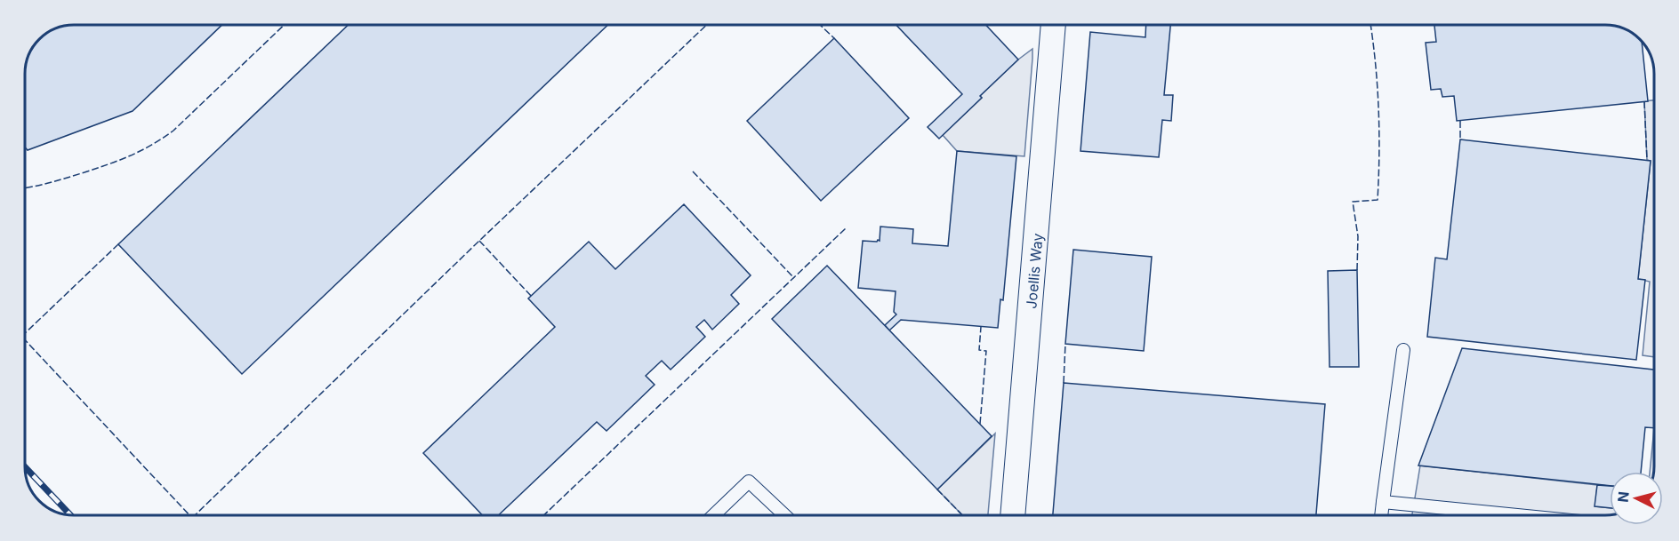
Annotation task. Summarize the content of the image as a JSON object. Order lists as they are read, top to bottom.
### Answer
{
  "streets": {
    "street": ["Joellis Way"]
  },
  "north": "left"
}
